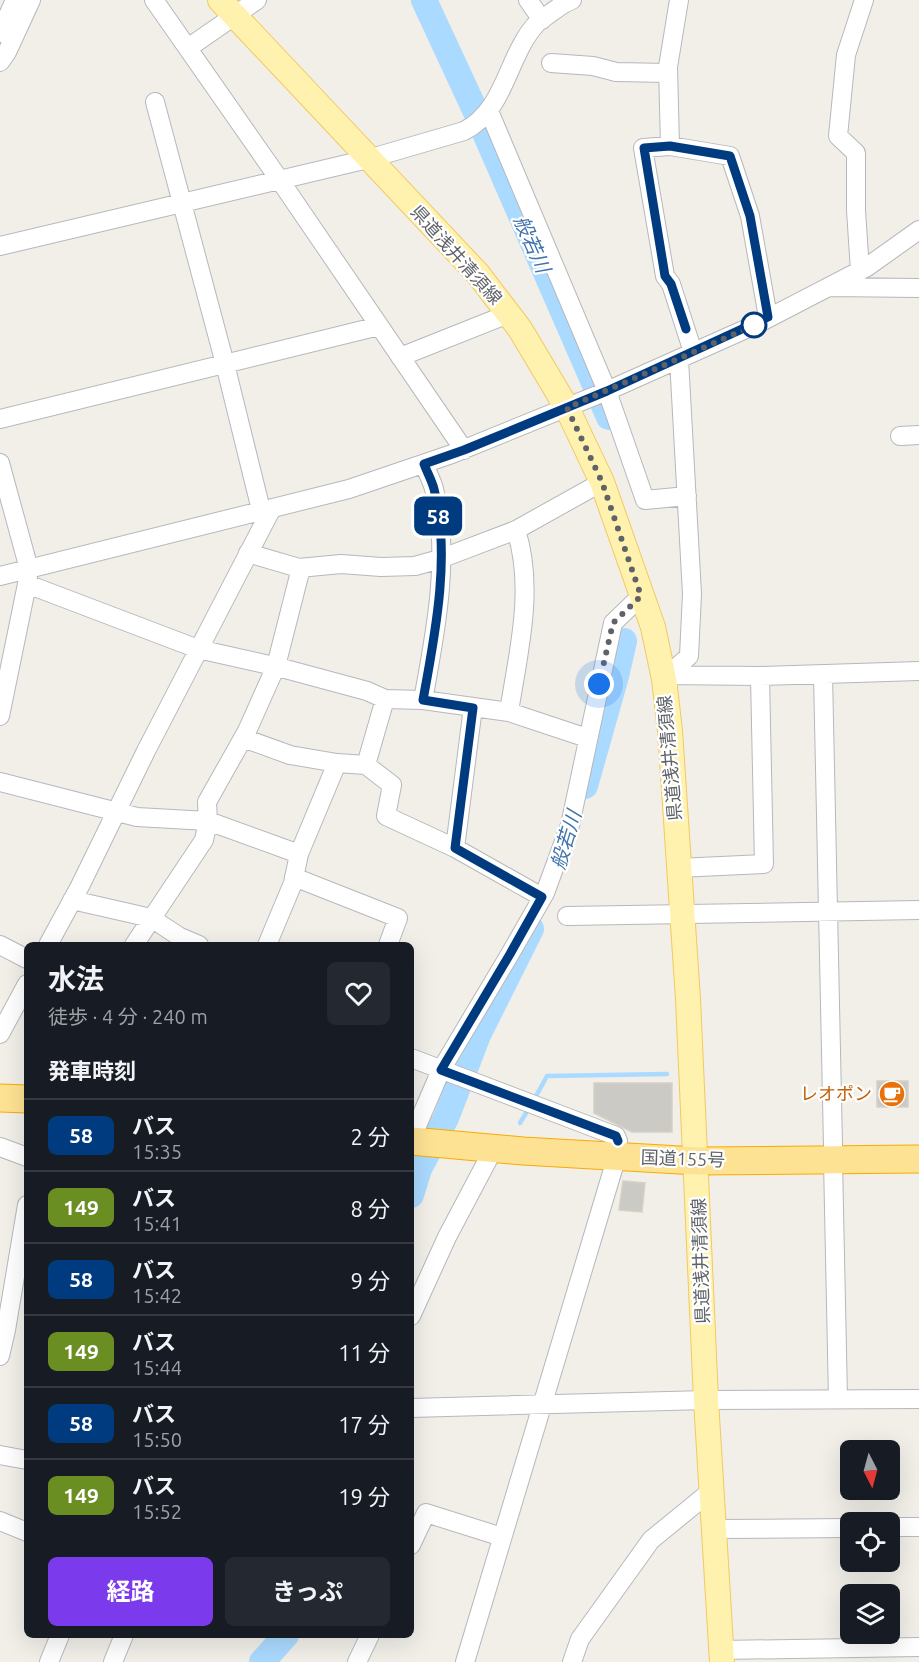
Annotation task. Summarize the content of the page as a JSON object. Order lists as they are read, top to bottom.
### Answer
{
  "streets": {
    "highway": ["国道155号"],
    "main road": ["県道浅井清須線"]
  },
  "crossings": [
    ["県道浅井清須線", "国道155号"]
  ],
  "water": ["般若川"],
  "places": {
    "cafe": ["レオポン"]
  },
  "lines": ["bus line 58"],
  "north": "bottom",
  "page": {
    "on_map": "58",
    "heading": [
      ["水法", "徒歩 · 4 分 · 240 m"],
      "発車時刻"
    ],
    "list": [
      {
        "mark": "58",
        "name": "バス",
        "note": "15:35",
        "value": "2 分"
      },
      {
        "mark": "149",
        "name": "バス",
        "note": "15:41",
        "value": "8 分"
      },
      {
        "mark": "58",
        "name": "バス",
        "note": "15:42",
        "value": "9 分"
      },
      {
        "mark": "149",
        "name": "バス",
        "note": "15:44",
        "value": "11 分"
      },
      {
        "mark": "58",
        "name": "バス",
        "note": "15:50",
        "value": "17 分"
      },
      {
        "mark": "149",
        "name": "バス",
        "note": "15:52",
        "value": "19 分"
      }
    ],
    "buttons": ["経路", "きっぷ"]
  }
}
